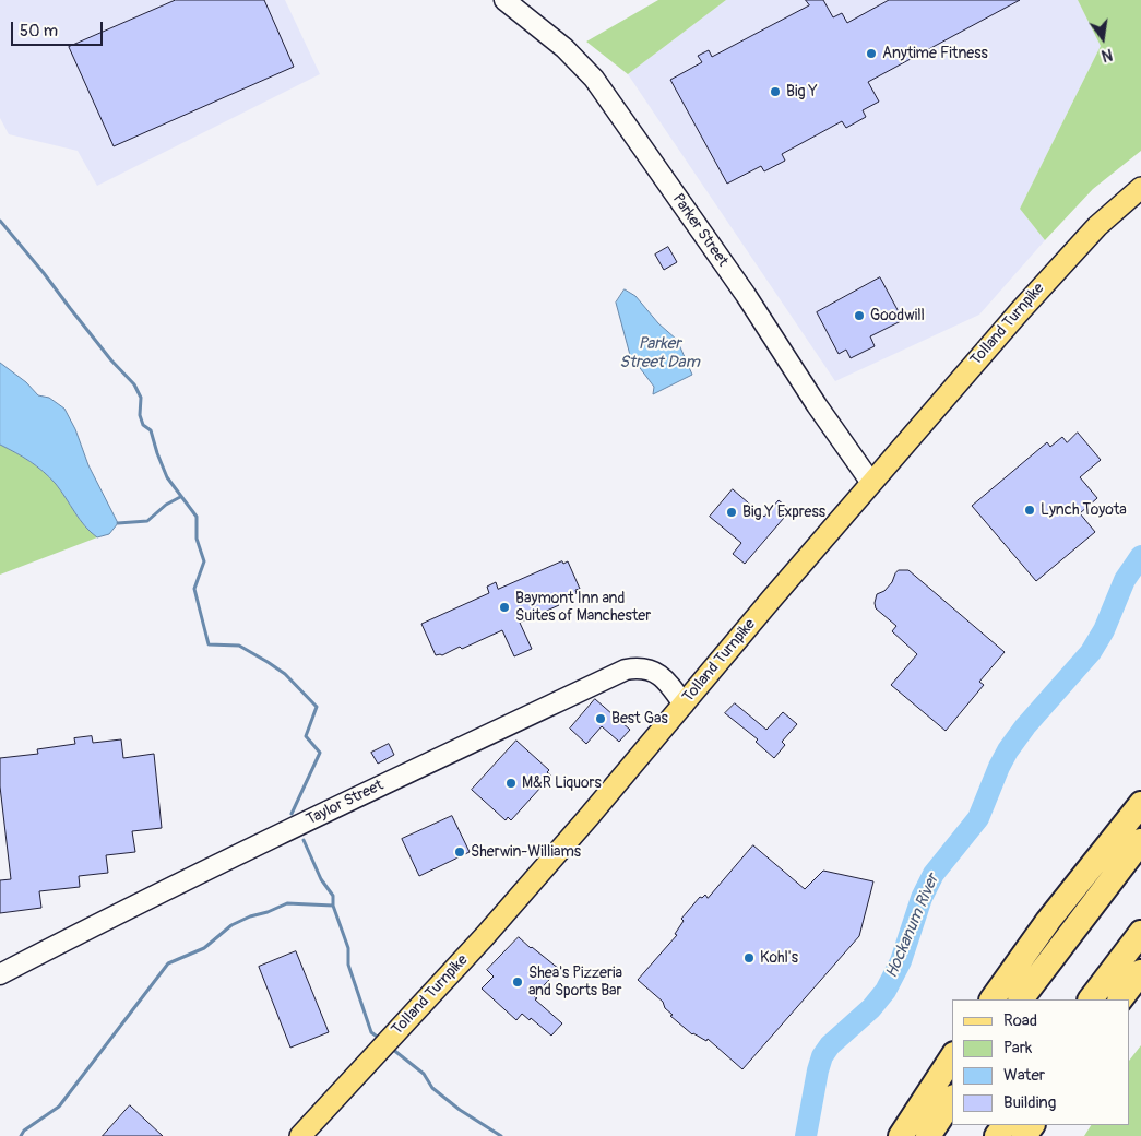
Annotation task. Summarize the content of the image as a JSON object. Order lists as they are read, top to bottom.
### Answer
{
  "streets": {
    "main road": ["Tolland Turnpike"],
    "street": ["Parker Street", "Taylor Street"]
  },
  "crossings": [
    ["Parker Street", "Tolland Turnpike"],
    ["Tolland Turnpike", "Taylor Street"]
  ],
  "water": ["Parker Street Dam", "Hockanum River"],
  "places": [
    "Anytime Fitness",
    "Big Y",
    "Goodwill",
    "Lynch Toyota",
    "Big Y Express",
    "Baymont Inn and Suites of Manchester",
    "Best Gas",
    "M&R Liquors",
    "Sherwin-Williams",
    "Kohl's",
    "Shea's Pizzeria and Sports Bar"
  ],
  "legend": [
    "Road",
    "Park",
    "Water",
    "Building"
  ],
  "scale_bar": "50 m",
  "north": "bottom"
}
